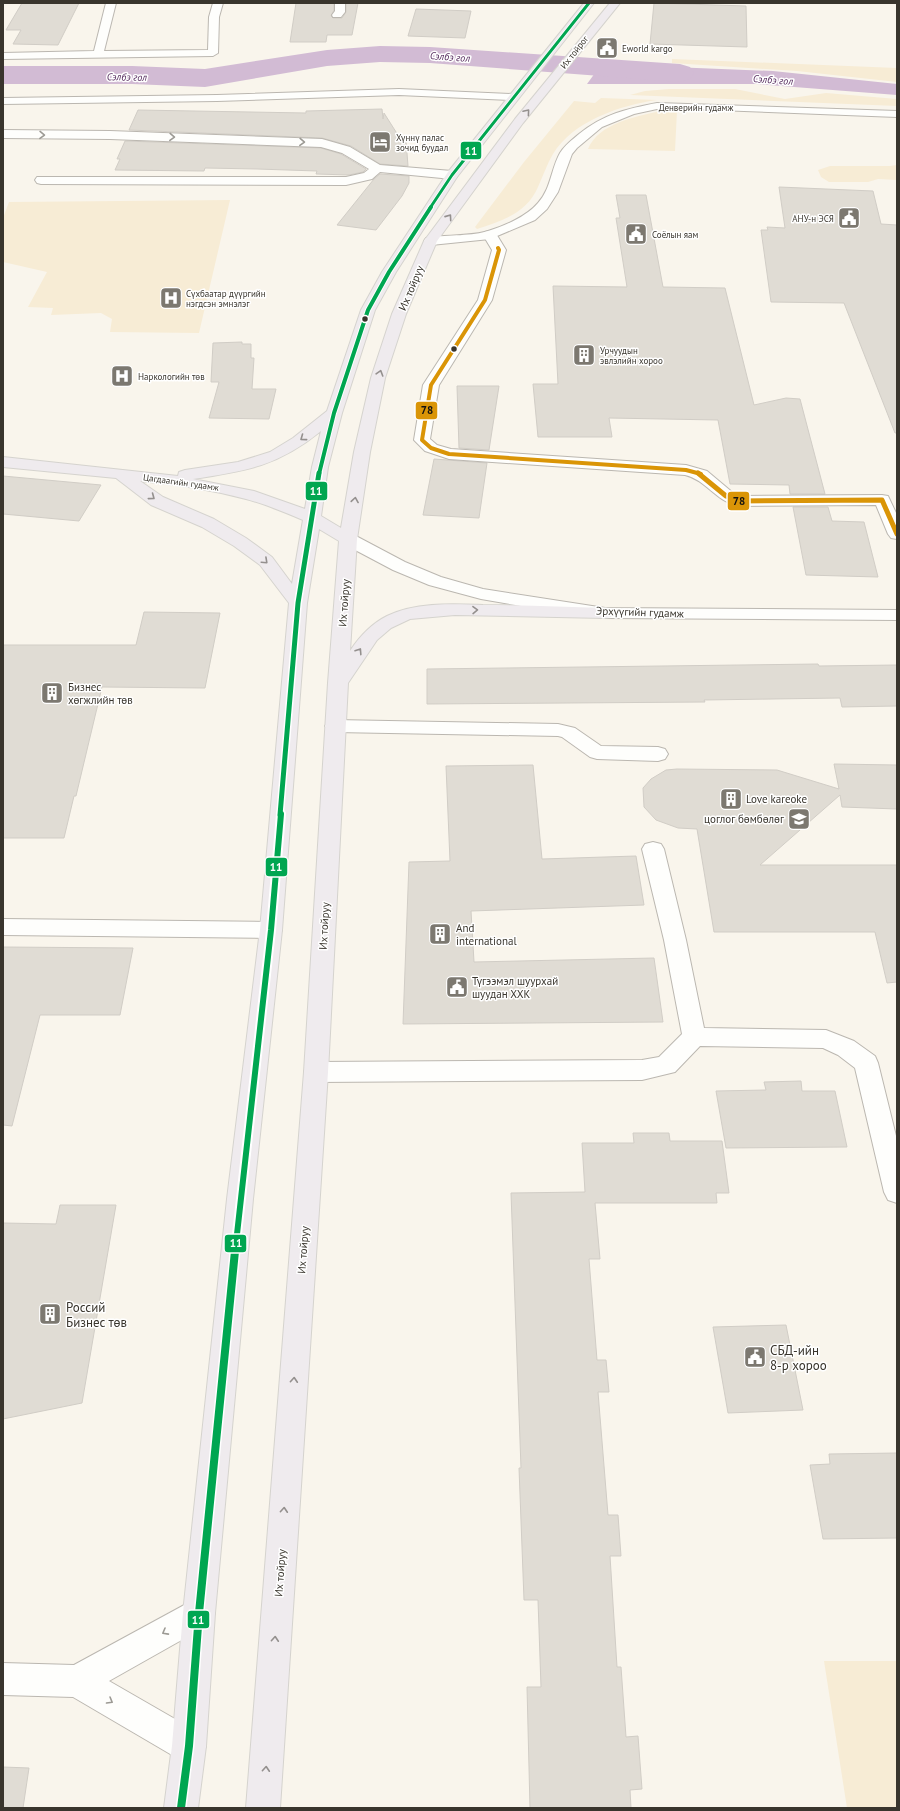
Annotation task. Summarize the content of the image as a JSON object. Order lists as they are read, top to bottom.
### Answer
{
  "streets": {
    "main road": ["Их тойрог", "Их тойруу", "Цагдаагийн гудамж"],
    "street": ["Денверийн гудамж", "Эрхүүгийн гудамж"]
  },
  "crossings": [
    ["Их тойрог", "Их тойруу"],
    ["Денверийн гудамж", "Их тойруу"],
    ["Их тойруу", "Цагдаагийн гудамж"],
    ["Их тойруу", "Эрхүүгийн гудамж"],
    ["Цагдаагийн гудамж", "Эрхүүгийн гудамж"]
  ],
  "water": ["Сэлбэ гол"],
  "places": {
    "public building": [
      "Eworld kargo",
      "АНУ-н ЭСЯ",
      "Соёлын яам",
      "Түгээмэл шуурхай шуудан ХХК",
      "СБД-ийн 8-р хороо"
    ],
    "hotel": ["Хүннү палас зочид буудал"],
    "hospital": ["Сүхбаатар дүүргийн нэгдсэн эмнэлэг", "Наркологийн төв"],
    "building": [
      "Урчуудын эвлэлийн хороо",
      "Бизнес хөгжлийн төв",
      "Love kareoke",
      "And international",
      "Россий Бизнес төв"
    ],
    "school or university": ["цоглог бөмбөлөг"]
  },
  "lines": ["transit line 11", "transit line 78"]
}
